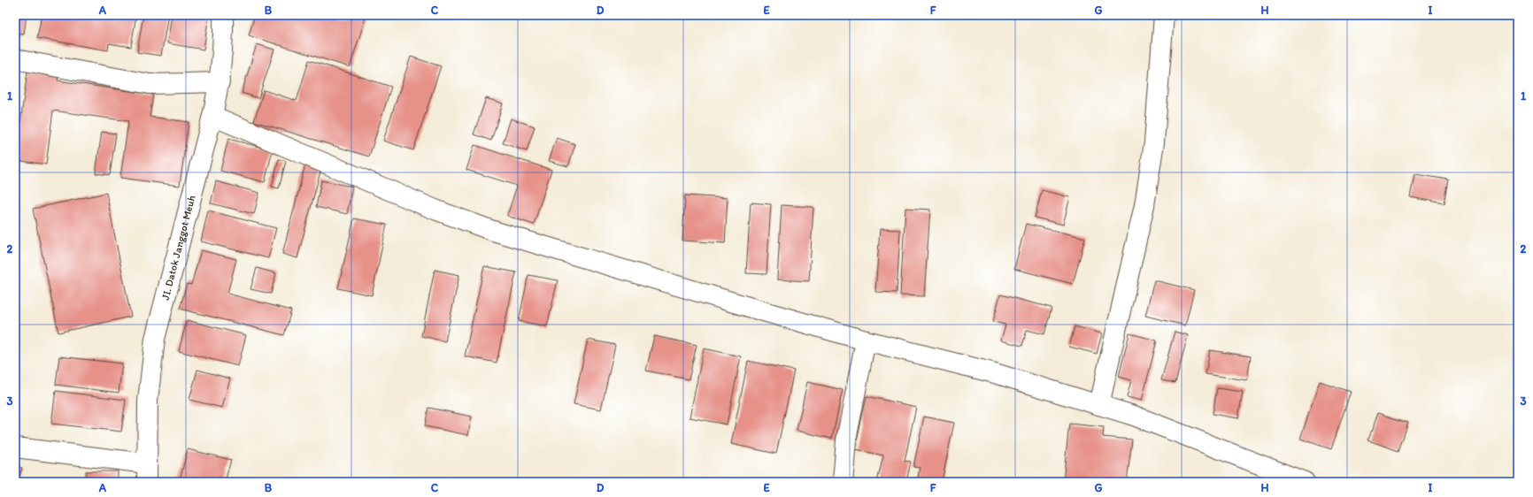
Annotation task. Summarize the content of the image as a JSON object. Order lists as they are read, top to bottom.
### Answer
{
  "streets": {
    "street": ["JI. Datok Janggot Meuh"]
  },
  "grid": {
    "columns": [
      "A",
      "B",
      "C",
      "D",
      "E",
      "F",
      "G",
      "H",
      "I"
    ],
    "rows": ["1", "2", "3"]
  }
}
